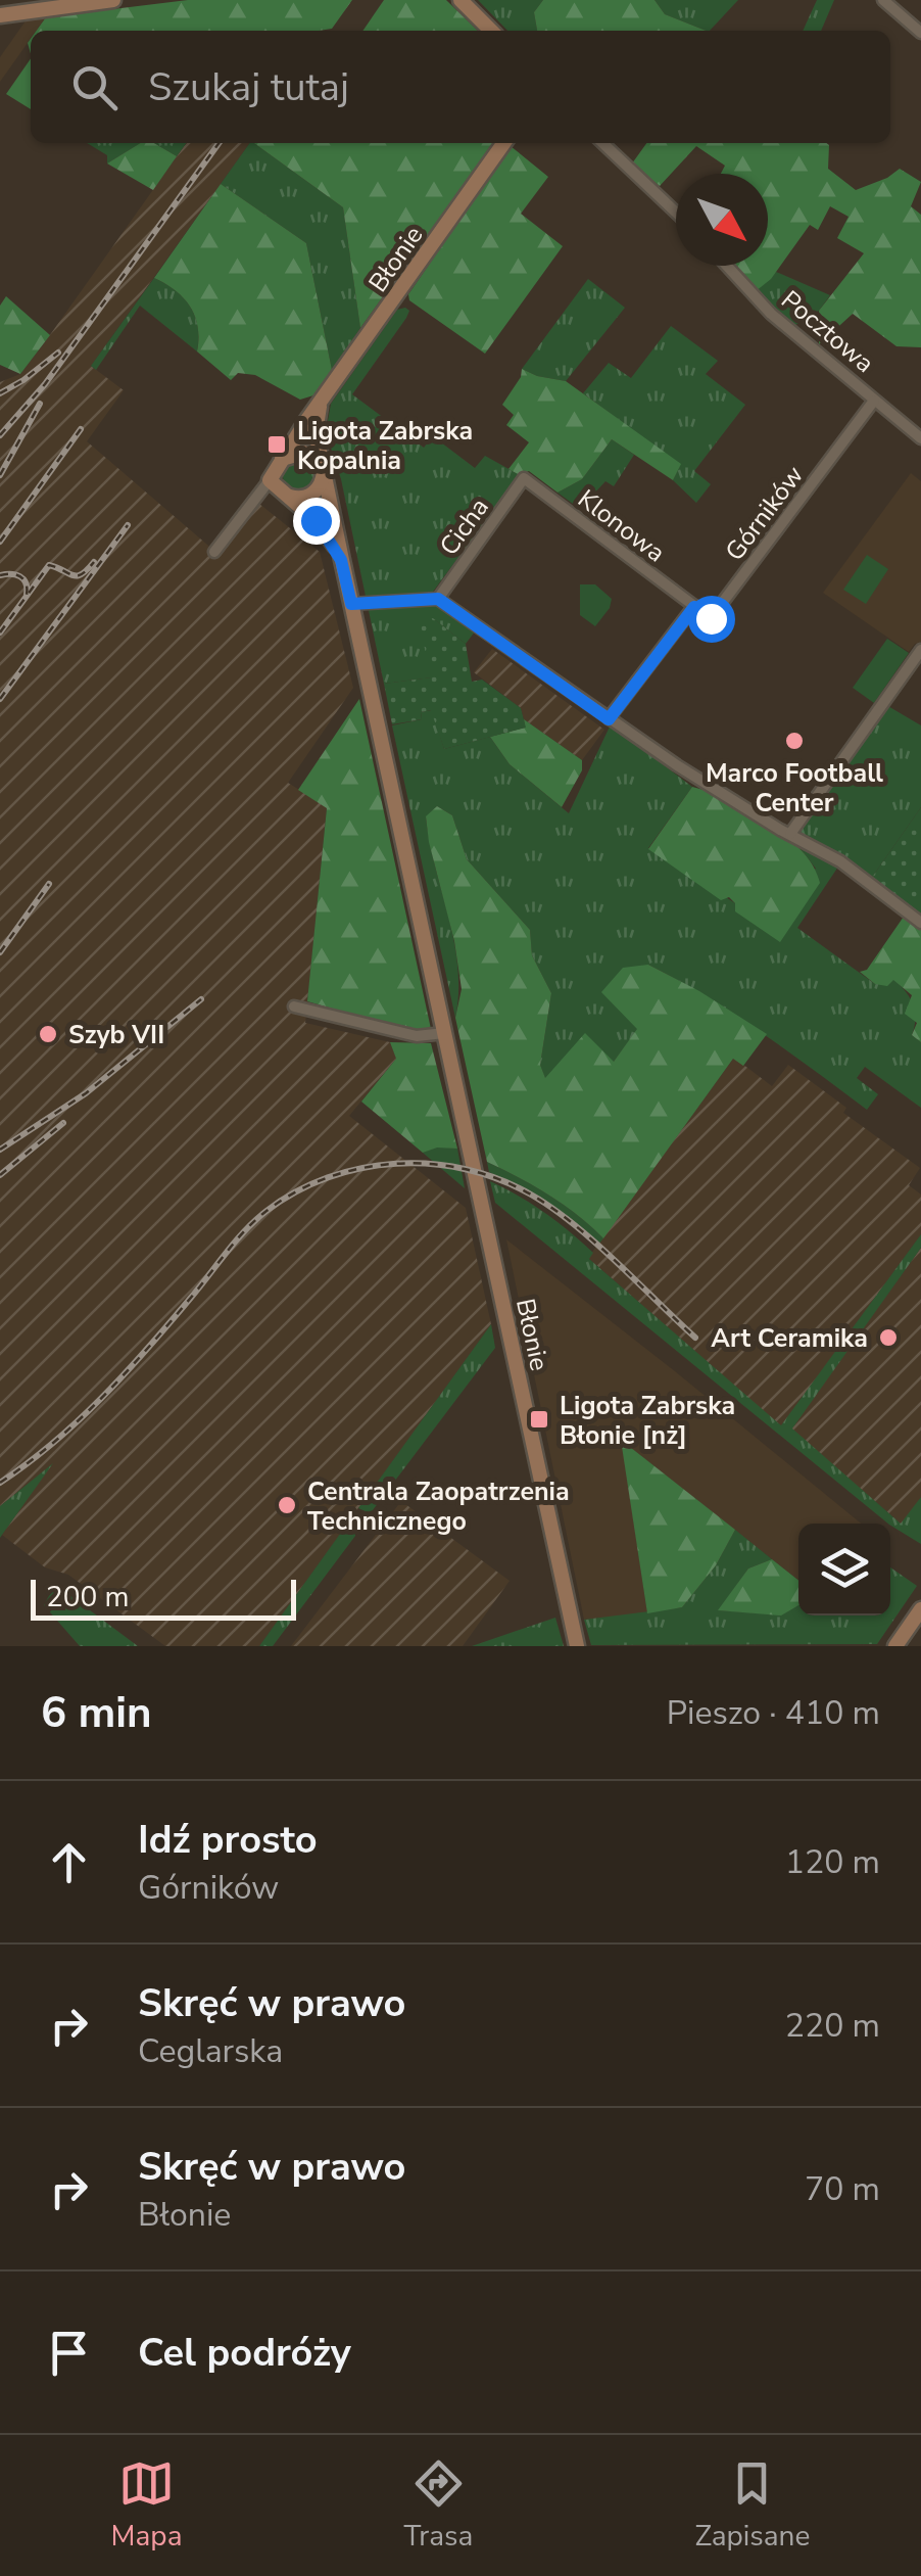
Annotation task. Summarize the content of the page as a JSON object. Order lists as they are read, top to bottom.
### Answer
{
  "streets": {
    "street": [
      "Błonie",
      "Pocztowa",
      "Górników",
      "Klonowa",
      "Cicha"
    ]
  },
  "crossings": [
    ["Pocztowa", "Górników"],
    ["Górników", "Klonowa"],
    ["Klonowa", "Cicha"]
  ],
  "places": {
    "transit": ["Ligota Zabrska Kopalnia", "Ligota Zabrska Błonie [nż]"],
    "other": [
      "Marco Football Center",
      "Szyb VII",
      "Art Ceramika",
      "Centrala Zaopatrzenia Technicznego"
    ]
  },
  "scale_bar": "200 m",
  "north": "bottom right",
  "page": {
    "search": "Szukaj tutaj",
    "scale": "200 m",
    "heading": ["6 min", "Pieszo · 410 m"],
    "list": [
      ["Idź prosto", "Górników", "120 m"],
      ["Skręć w prawo", "Ceglarska", "220 m"],
      ["Skręć w prawo", "Błonie", "70 m"],
      "Cel podróży"
    ],
    "nav": ["Mapa", "Trasa", "Zapisane"]
  }
}
